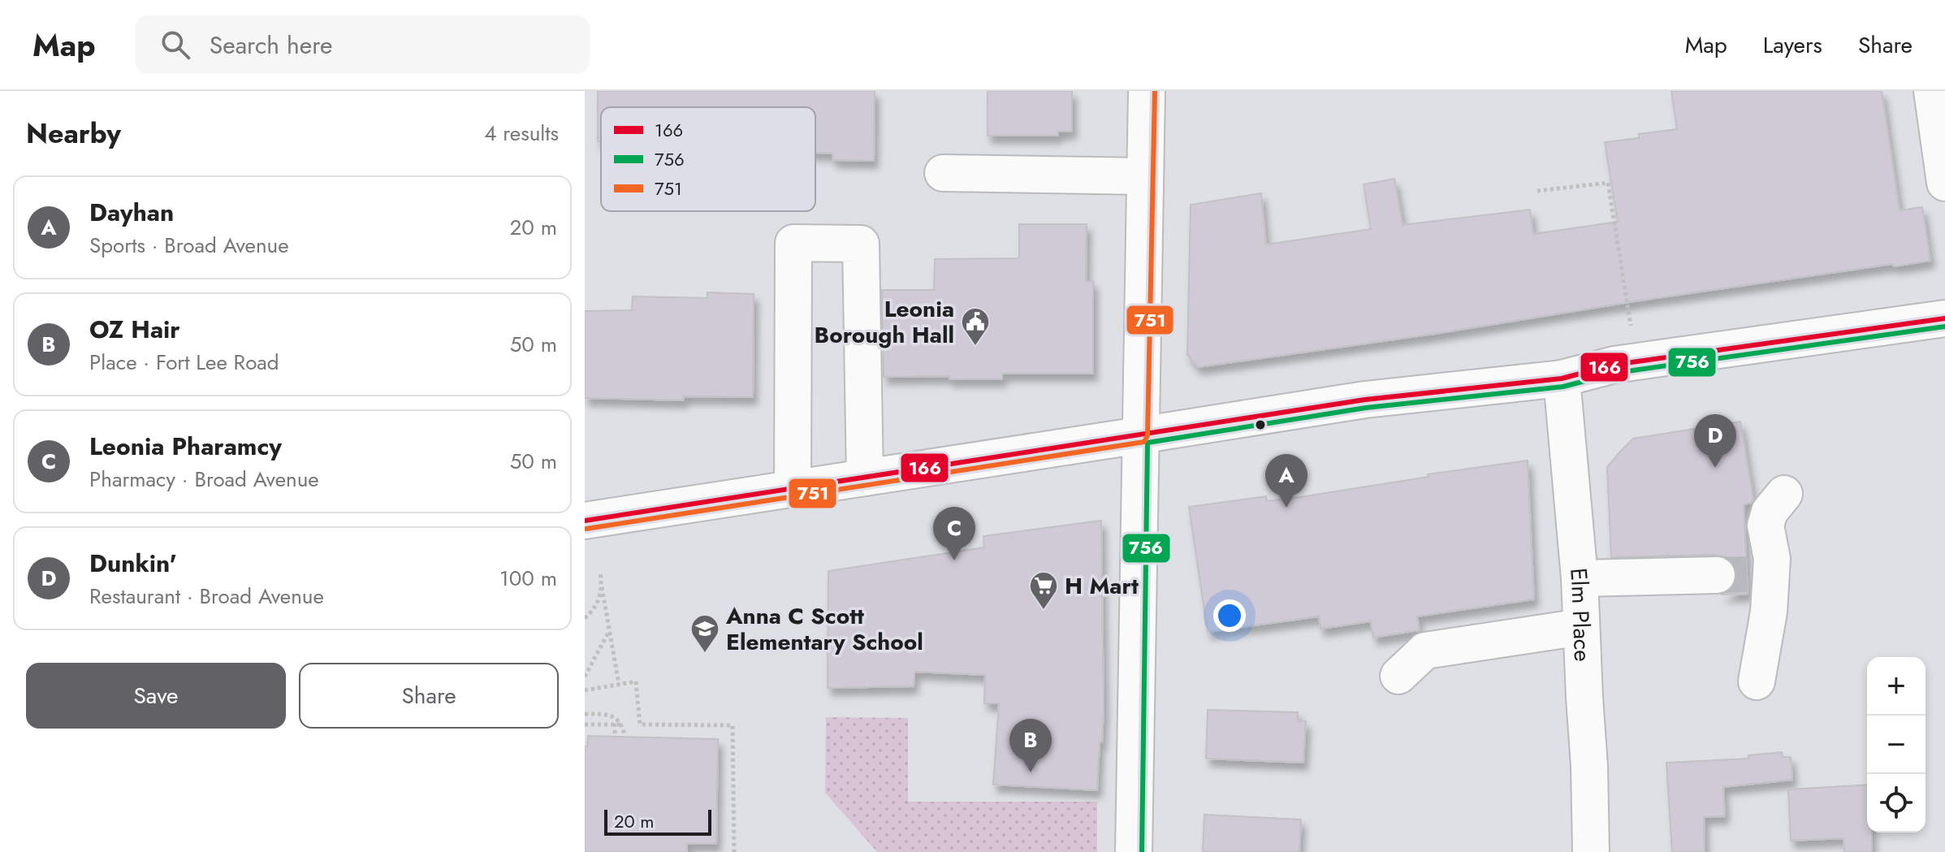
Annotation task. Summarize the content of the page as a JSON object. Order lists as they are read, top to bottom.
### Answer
{
  "streets": {
    "street": ["Elm Place"]
  },
  "places": {
    "public building": ["Leonia Borough Hall"],
    "supermarket": ["H Mart"],
    "school or university": ["Anna C Scott Elementary School"]
  },
  "lines": ["transit line 751", "transit line 166", "transit line 756"],
  "legend": ["166", "756", "751"],
  "scale_bar": "20 m",
  "page": {
    "header": "Map",
    "search": "Search here",
    "nav": ["Map", "Layers", "Share"],
    "heading": ["Nearby", "4 results"],
    "list": [
      {
        "mark": "A",
        "name": "Dayhan",
        "note": "Sports · Broad Avenue",
        "value": "20 m"
      },
      {
        "mark": "B",
        "name": "OZ Hair",
        "note": "Place · Fort Lee Road",
        "value": "50 m"
      },
      {
        "mark": "C",
        "name": "Leonia Pharamcy",
        "note": "Pharmacy · Broad Avenue",
        "value": "50 m"
      },
      {
        "mark": "D",
        "name": "Dunkin'",
        "note": "Restaurant · Broad Avenue",
        "value": "100 m"
      }
    ],
    "pins": [
      "D",
      "A",
      "C",
      "B"
    ],
    "buttons": ["Save", "Share"],
    "map_buttons": ["+", "−"],
    "scale": "20 m"
  }
}
